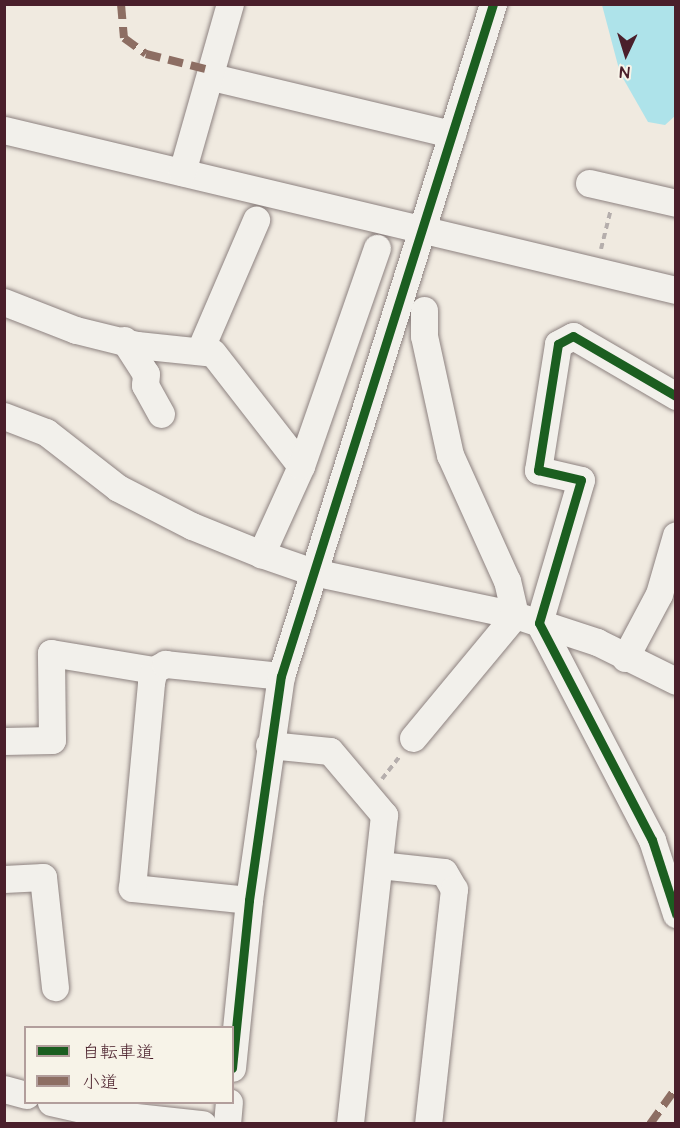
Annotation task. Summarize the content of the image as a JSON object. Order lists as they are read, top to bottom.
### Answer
{
  "legend": ["自転車道", "小道"],
  "north": "bottom"
}
